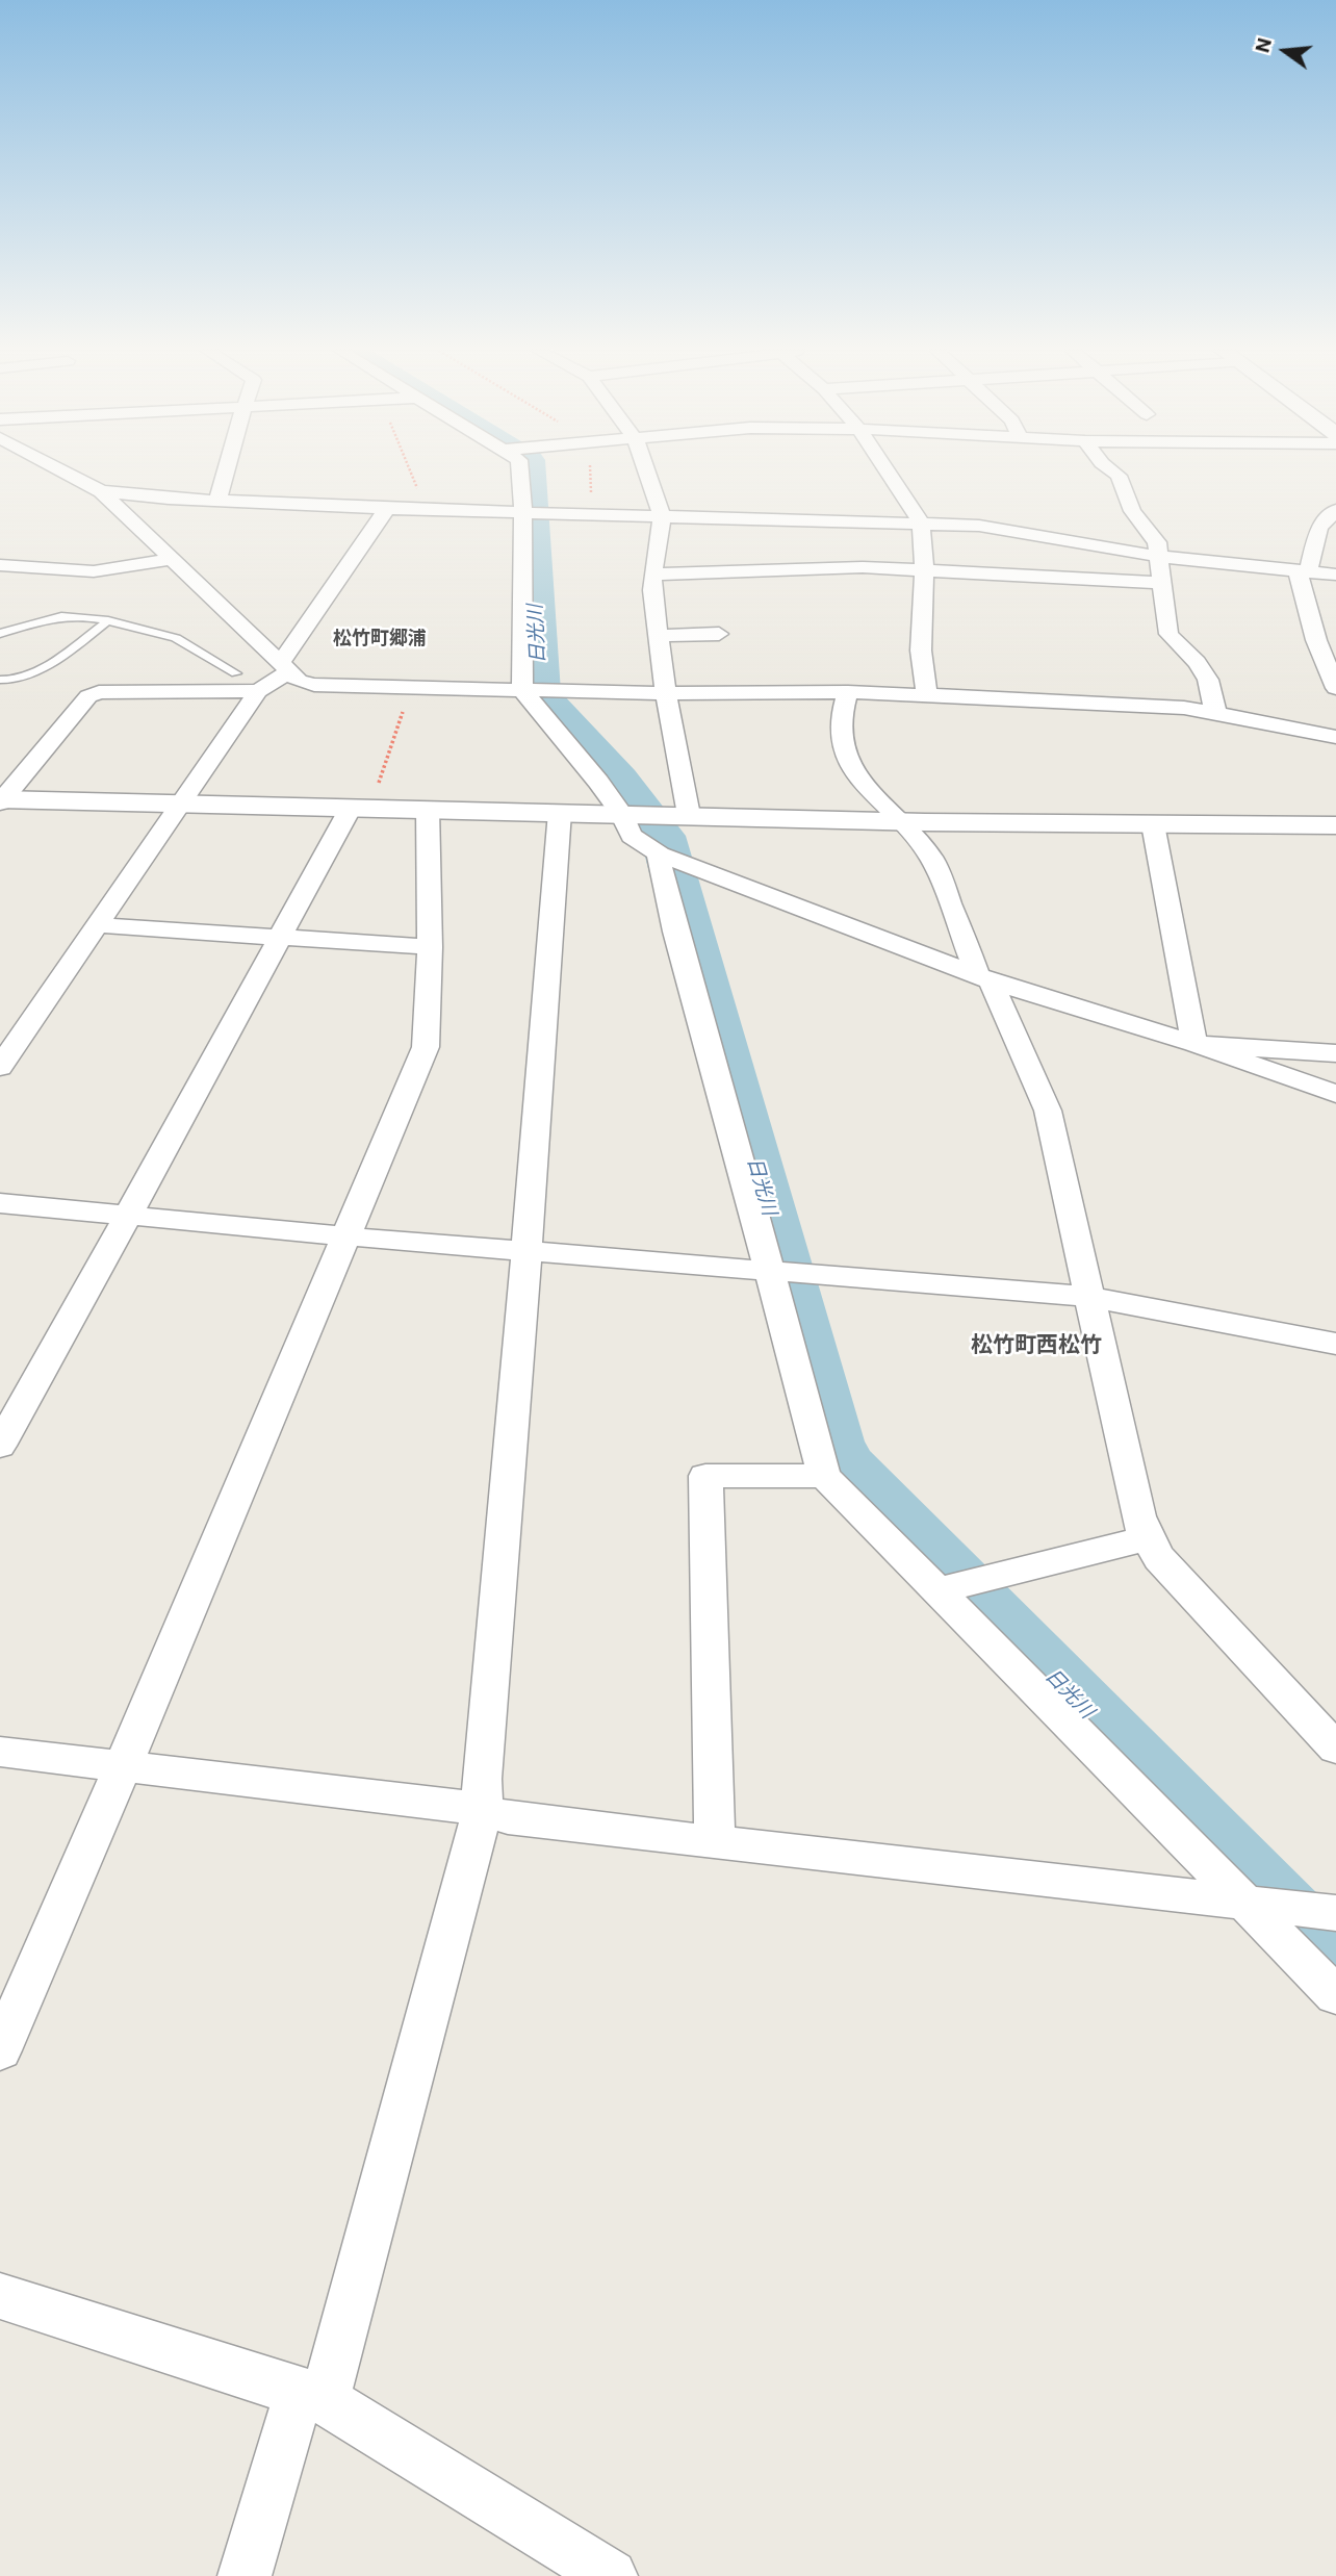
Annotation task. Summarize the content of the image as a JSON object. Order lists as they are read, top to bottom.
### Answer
{
  "districts": ["松竹町郷浦", "松竹町西松竹"],
  "water": ["日光川"],
  "north": "left"
}
